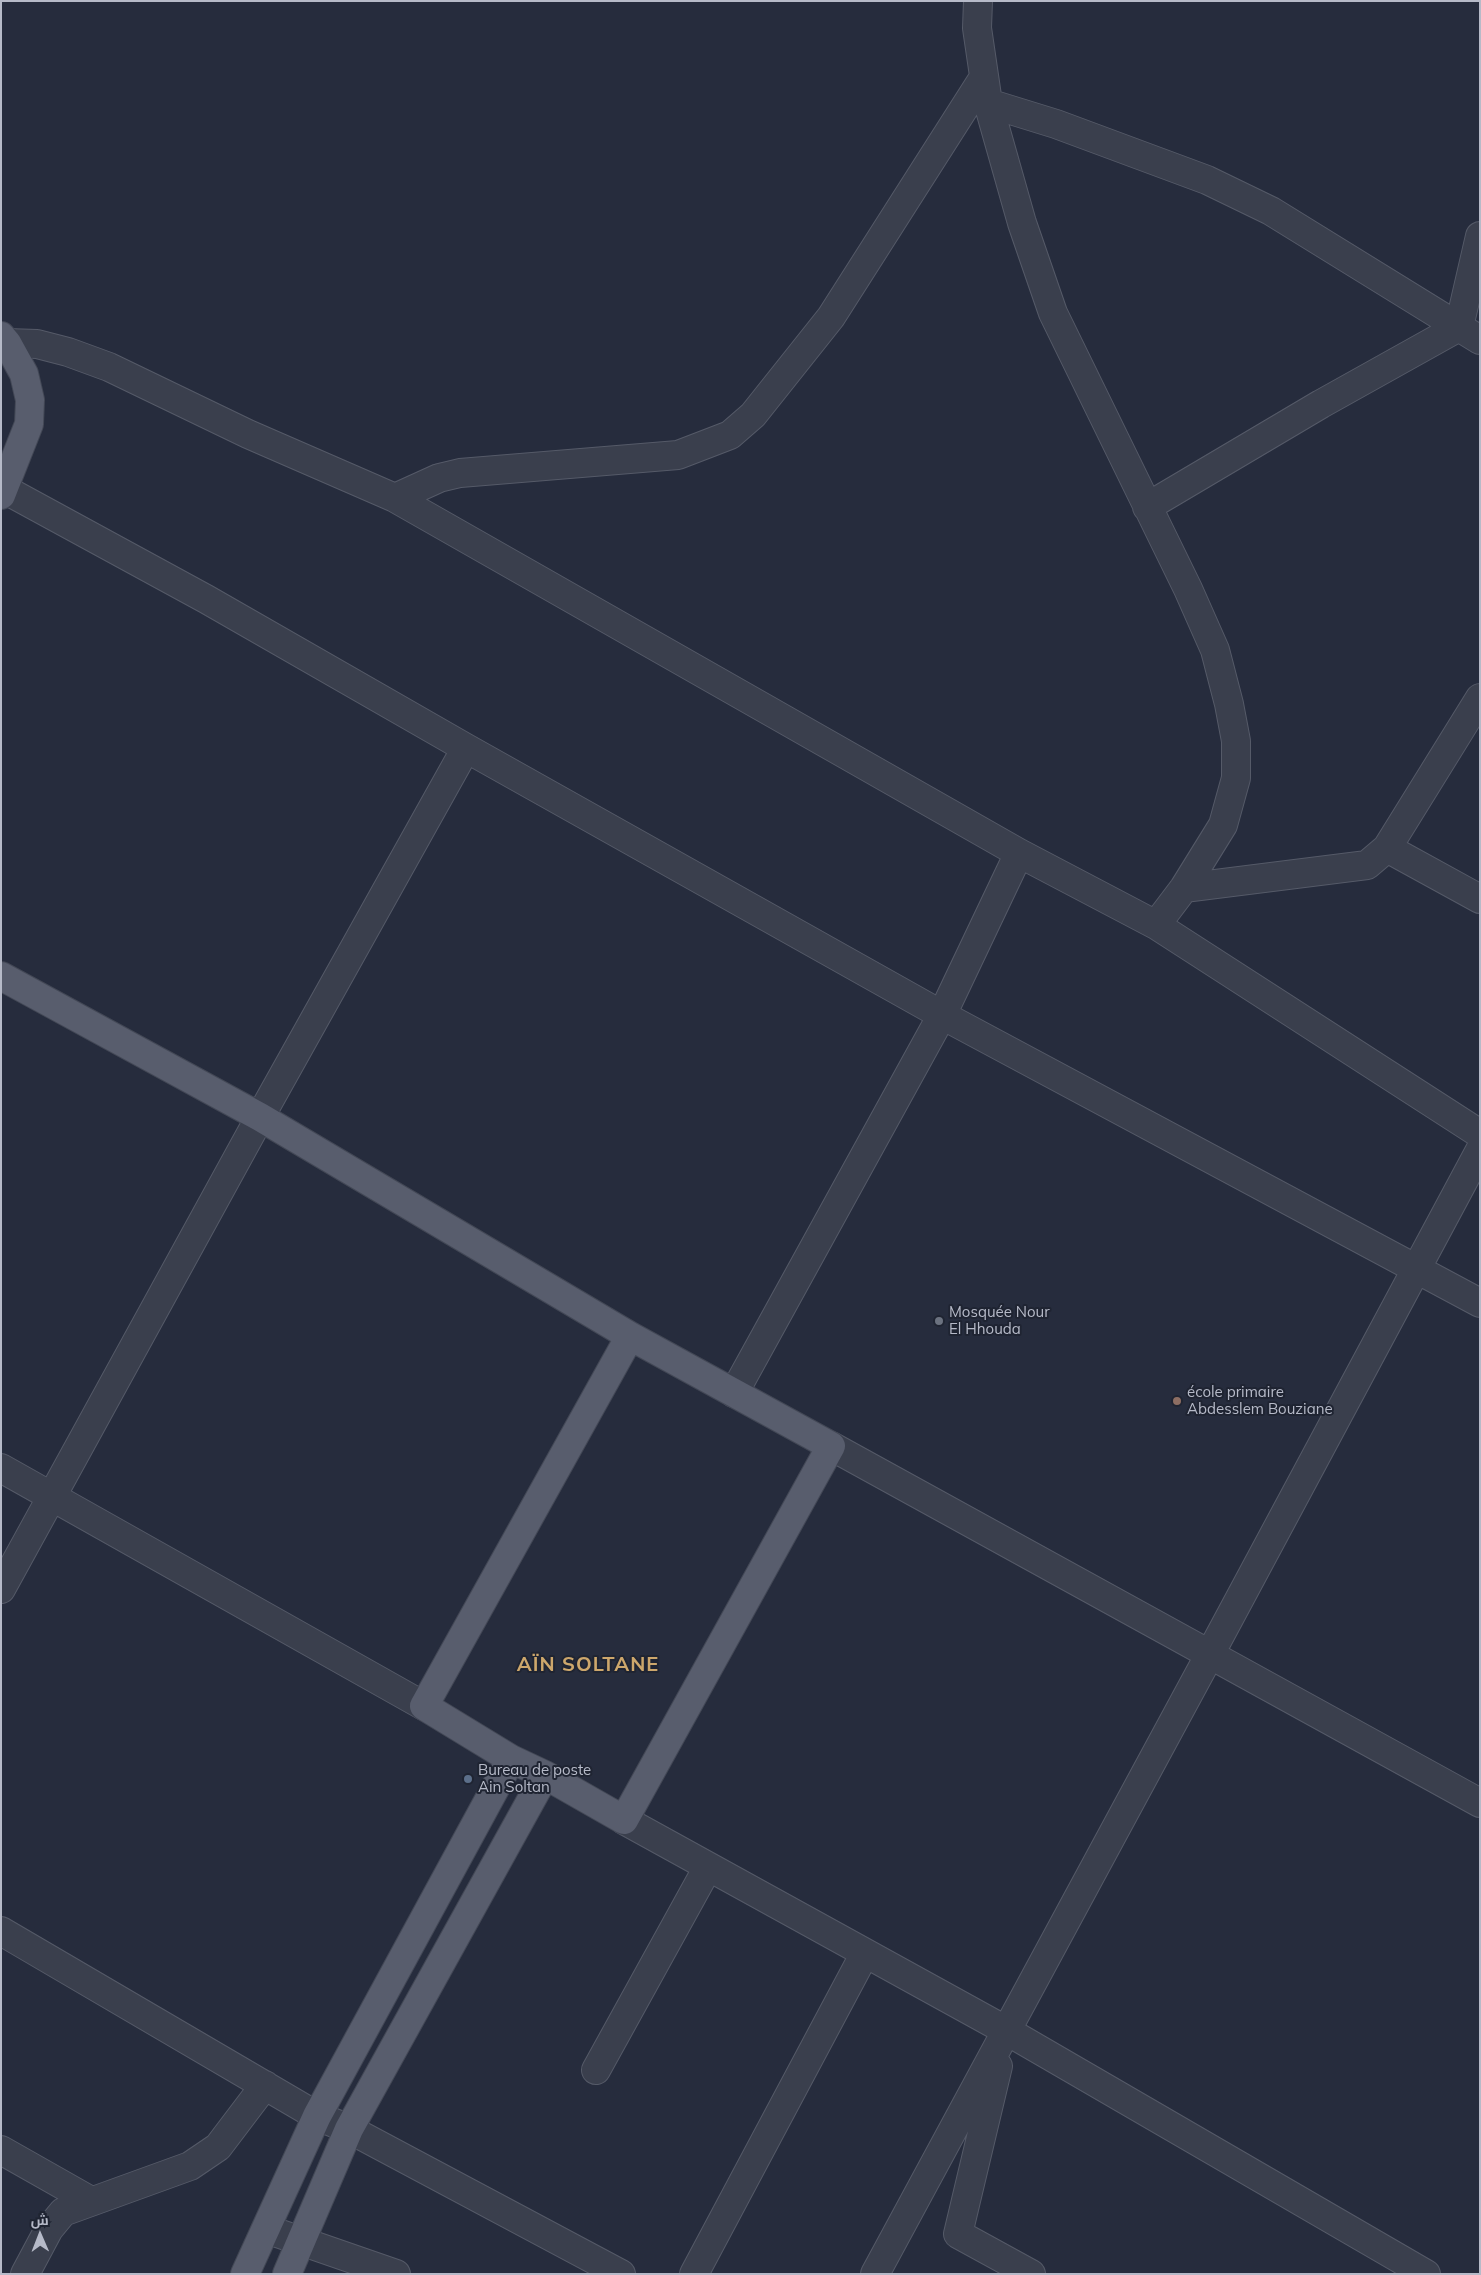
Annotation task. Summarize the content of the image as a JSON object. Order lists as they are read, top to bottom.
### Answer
{
  "districts": ["AÏN SOLTANE"],
  "places": ["Mosquée Nour El Hhouda", "école primaire Abdesslem Bouziane", "Bureau de poste Ain Soltan"],
  "north": "top"
}
